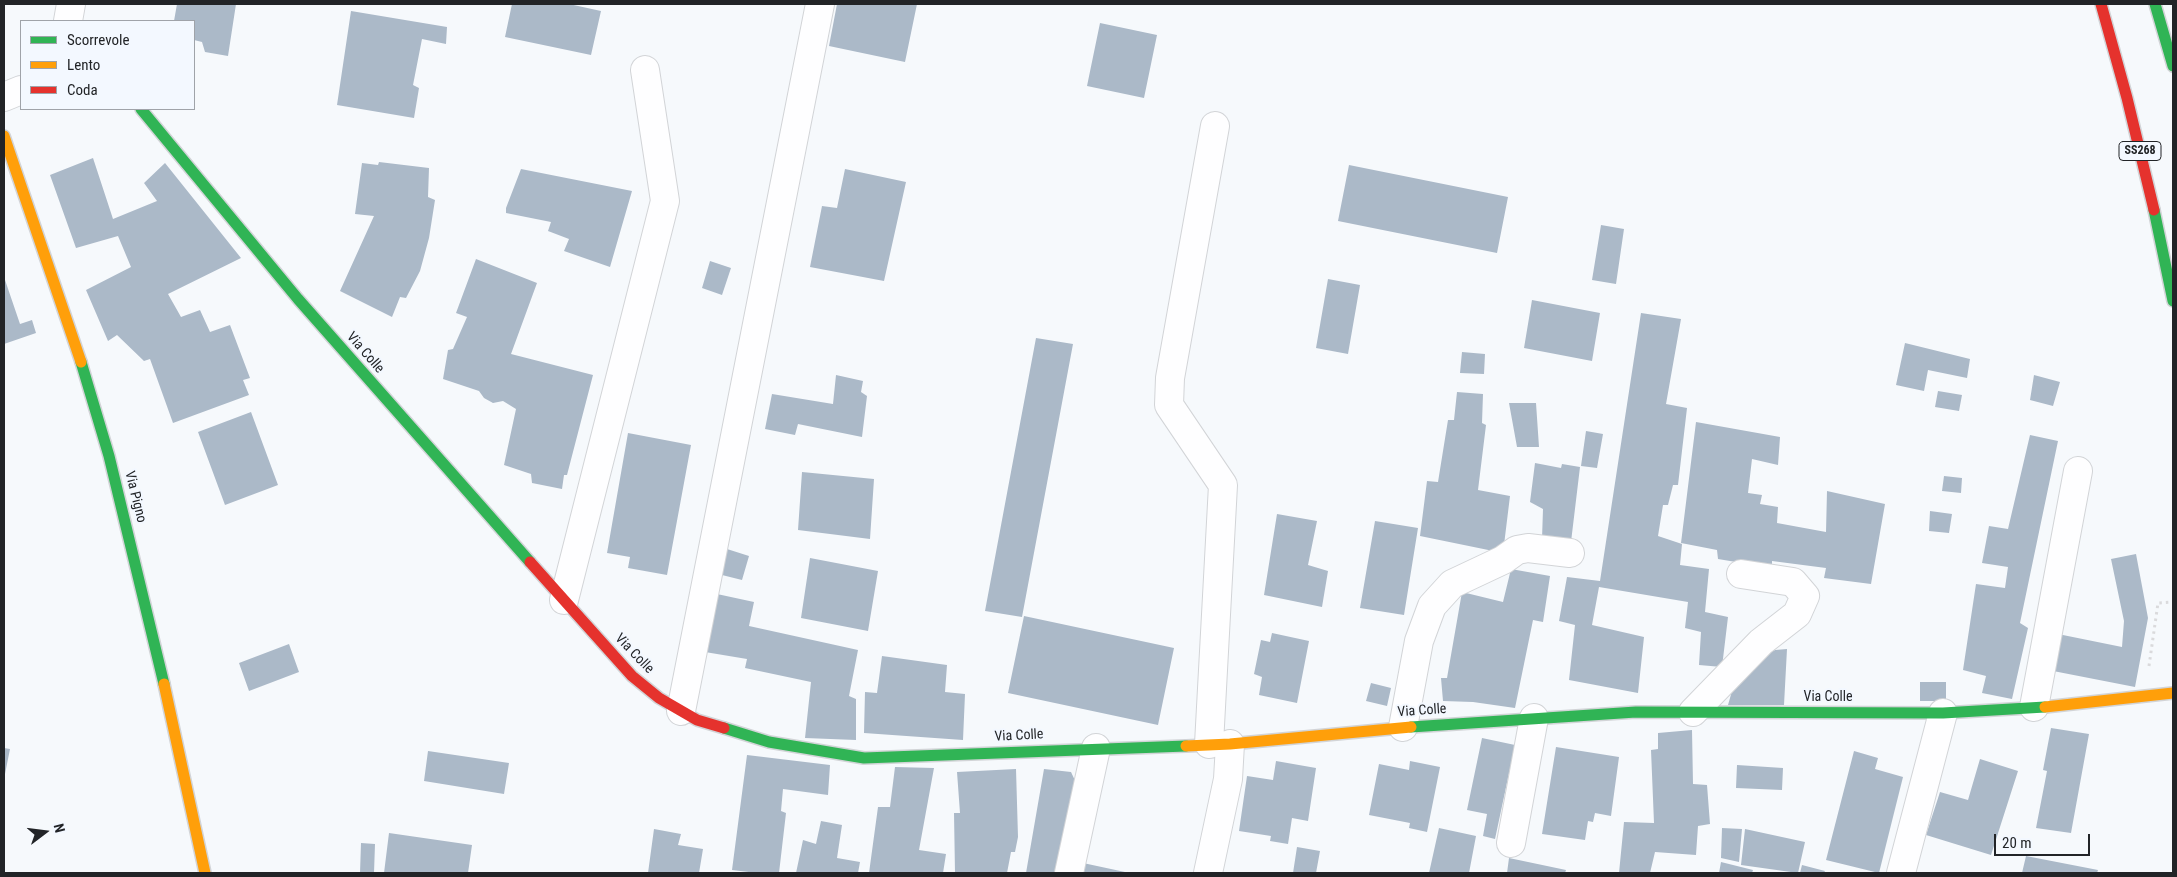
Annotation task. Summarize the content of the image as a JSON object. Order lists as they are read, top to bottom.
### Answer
{
  "streets": {
    "main road": ["SS268", "Via Colle", "Via Pigno"]
  },
  "legend": ["Scorrevole", "Lento", "Coda"],
  "scale_bar": "20 m",
  "north": "right"
}
